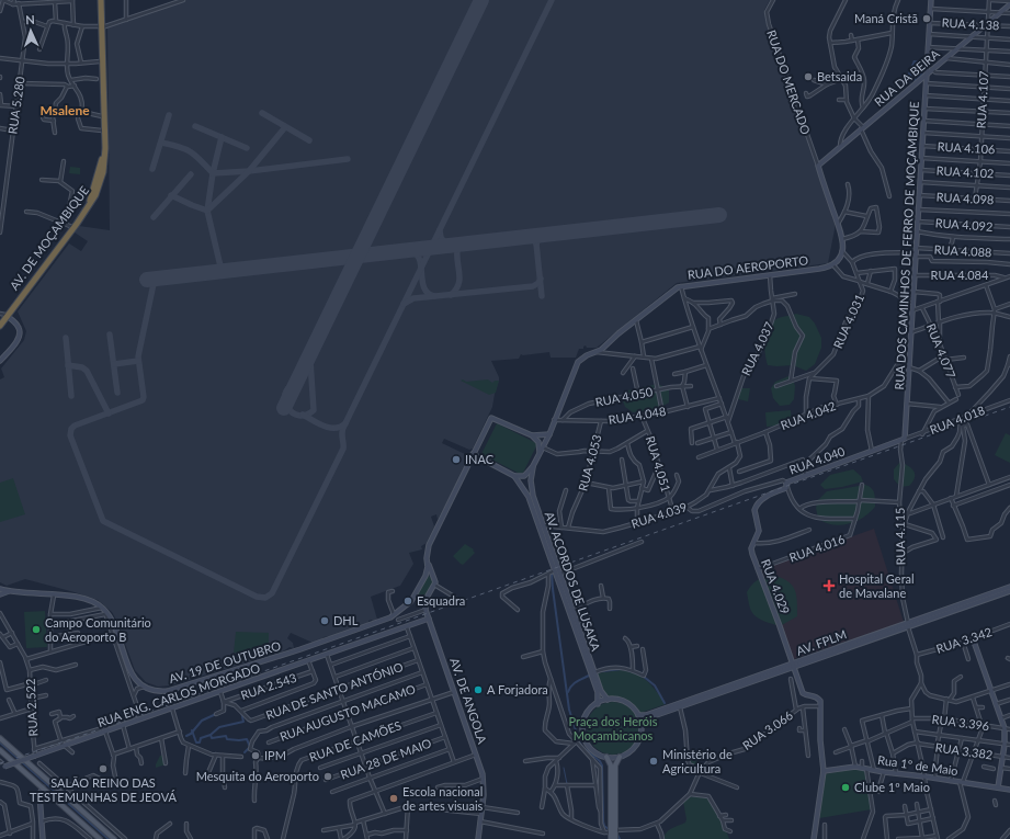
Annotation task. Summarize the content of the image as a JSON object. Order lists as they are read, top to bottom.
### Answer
{
  "streets": {
    "highway": ["AV. DE MOÇAMBIQUE"],
    "main road": [
      "RUA DA BEIRA",
      "RUA DOS CAMINHOS DE FERRO DE MOÇAMBIQUE",
      "RUA DO AEROPORTO",
      "RUA 4.040",
      "AV. ACORDOS DE LUSAKA",
      "RUA 4.029",
      "AV. FPLM",
      "AV. 19 DE OUTUBRO",
      "RUA ENG. CARLOS MORGADO",
      "AV. DE ANGOLA",
      "Rua 1º de Maio"
    ],
    "street": [
      "RUA 4.138",
      "RUA DO MERCADO",
      "RUA 4.107",
      "RUA 5.280",
      "RUA 4.106",
      "RUA 4.102",
      "RUA 4.098",
      "RUA 4.092",
      "RUA 4.088",
      "RUA 4.084",
      "RUA 4.031",
      "RUA 4.037",
      "RUA 4.077",
      "RUA 4.050",
      "RUA 4.048",
      "RUA 4.042",
      "RUA 4.018",
      "RUA 4.053",
      "RUA 4.051",
      "RUA 4.039",
      "RUA 4.115",
      "RUA 4.016",
      "RUA 3.342",
      "RUA 2.543",
      "RUA DE SANTO ANTÓNIO",
      "RUA 2.522",
      "RUA AUGUSTO MACAMO",
      "RUA 3.396",
      "RUA 3.066",
      "RUA DE CAMÕES",
      "RUA 3.382",
      "RUA 28 DE MAIO"
    ]
  },
  "crossings": [
    ["RUA 4.138", "RUA DA BEIRA"],
    ["RUA 4.138", "RUA 4.107"],
    ["RUA 4.138", "RUA DOS CAMINHOS DE FERRO DE MOÇAMBIQUE"],
    ["RUA DA BEIRA", "RUA DO MERCADO"],
    ["RUA DA BEIRA", "RUA 4.107"],
    ["RUA DA BEIRA", "RUA DOS CAMINHOS DE FERRO DE MOÇAMBIQUE"],
    ["RUA 4.107", "RUA 4.106"],
    ["RUA 4.107", "RUA 4.102"],
    ["RUA 4.107", "RUA 4.098"],
    ["RUA 4.106", "RUA DOS CAMINHOS DE FERRO DE MOÇAMBIQUE"],
    ["RUA 4.102", "RUA DOS CAMINHOS DE FERRO DE MOÇAMBIQUE"],
    ["RUA 4.098", "RUA DOS CAMINHOS DE FERRO DE MOÇAMBIQUE"],
    ["RUA 4.092", "RUA DOS CAMINHOS DE FERRO DE MOÇAMBIQUE"],
    ["RUA DOS CAMINHOS DE FERRO DE MOÇAMBIQUE", "RUA 4.088"],
    ["RUA DOS CAMINHOS DE FERRO DE MOÇAMBIQUE", "RUA 4.084"],
    ["RUA DOS CAMINHOS DE FERRO DE MOÇAMBIQUE", "RUA 4.042"],
    ["RUA DOS CAMINHOS DE FERRO DE MOÇAMBIQUE", "RUA 4.018"],
    ["RUA DOS CAMINHOS DE FERRO DE MOÇAMBIQUE", "RUA 4.040"],
    ["RUA DOS CAMINHOS DE FERRO DE MOÇAMBIQUE", "RUA 4.115"],
    ["RUA DO AEROPORTO", "RUA 4.037"],
    ["RUA DO AEROPORTO", "RUA 4.048"],
    ["RUA DO AEROPORTO", "RUA 4.039"],
    ["RUA DO AEROPORTO", "AV. ACORDOS DE LUSAKA"],
    ["RUA 4.037", "RUA 4.039"],
    ["RUA 4.050", "RUA 4.048"],
    ["RUA 4.048", "RUA 4.053"],
    ["RUA 4.048", "RUA 4.051"],
    ["RUA 4.048", "RUA 4.039"],
    ["RUA 4.042", "RUA 4.039"],
    ["RUA 4.018", "RUA 4.040"],
    ["RUA 4.018", "RUA 4.115"],
    ["RUA 4.040", "RUA 4.039"],
    ["RUA 4.040", "RUA 4.115"],
    ["RUA 4.040", "RUA 4.029"],
    ["RUA 4.053", "RUA 4.039"],
    ["RUA 4.051", "RUA 4.039"],
    ["RUA 4.039", "AV. ACORDOS DE LUSAKA"],
    ["RUA 4.115", "RUA 3.342"],
    ["RUA 4.115", "AV. FPLM"],
    ["RUA 4.016", "RUA 4.029"],
    ["AV. ACORDOS DE LUSAKA", "AV. FPLM"],
    ["RUA 4.029", "AV. FPLM"],
    ["RUA 4.029", "RUA 3.066"],
    ["RUA ENG. CARLOS MORGADO", "AV. DE ANGOLA"],
    ["RUA ENG. CARLOS MORGADO", "RUA 2.522"]
  ],
  "districts": ["Msalene"],
  "parks": ["Praça dos Heróis Moçambicanos"],
  "places": {
    "other": [
      "Maná Cristã",
      "Betsaida",
      "INAC",
      "Esquadra",
      "DHL",
      "Campo Comunitário do Aeroporto B",
      "A Forjadora",
      "IPM",
      "Ministério de Agricultura",
      "SALÃO REINO DAS TESTEMUNHAS DE JEOVÁ",
      "Mesquita do Aeroporto",
      "Clube 1º Maio",
      "Escola nacional de artes visuais"
    ],
    "health": ["Hospital Geral de Mavalane"]
  },
  "north": "top"
}
